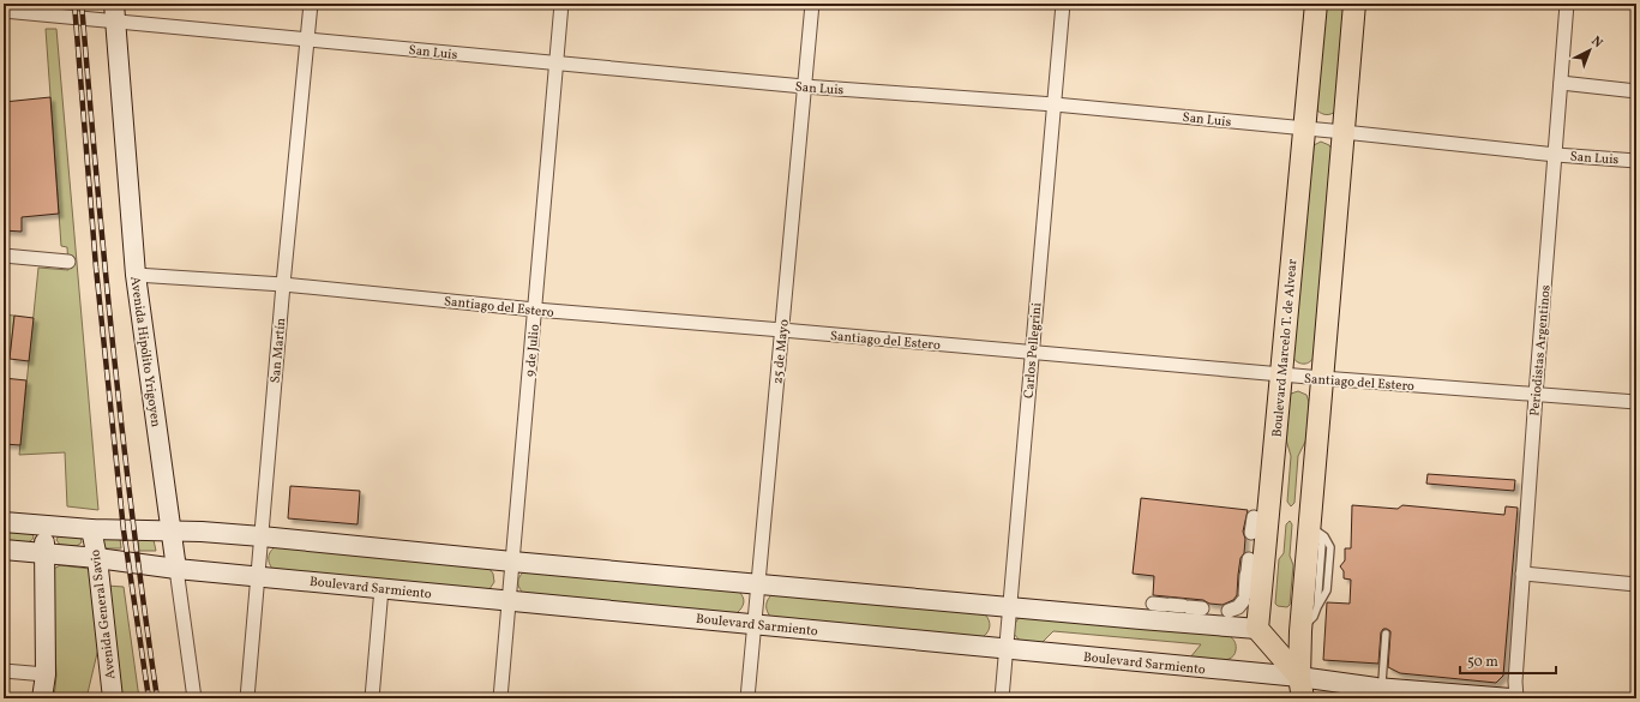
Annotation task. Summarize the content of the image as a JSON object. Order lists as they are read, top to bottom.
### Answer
{
  "streets": {
    "main road": [
      "Boulevard Marcelo T. de Alvear",
      "Avenida Hipólito Yrigoyen",
      "Boulevard Sarmiento",
      "Avenida General Savio"
    ],
    "street": [
      "San Luis",
      "Santiago del Estero",
      "San Martín",
      "9 de Julio",
      "Carlos Pellegrini",
      "Periodistas Argentinos",
      "25 de Mayo"
    ]
  },
  "crossings": [
    ["San Luis", "Boulevard Marcelo T. de Alvear"],
    ["San Luis", "San Martín"],
    ["San Luis", "9 de Julio"],
    ["San Luis", "Carlos Pellegrini"],
    ["San Luis", "Periodistas Argentinos"],
    ["San Luis", "Avenida Hipólito Yrigoyen"],
    ["San Luis", "25 de Mayo"],
    ["Santiago del Estero", "Boulevard Marcelo T. de Alvear"],
    ["Santiago del Estero", "San Martín"],
    ["Santiago del Estero", "9 de Julio"],
    ["Santiago del Estero", "Carlos Pellegrini"],
    ["Santiago del Estero", "Periodistas Argentinos"],
    ["Santiago del Estero", "Avenida Hipólito Yrigoyen"],
    ["Santiago del Estero", "25 de Mayo"],
    ["San Martín", "Boulevard Sarmiento"],
    ["9 de Julio", "Boulevard Sarmiento"],
    ["Carlos Pellegrini", "Boulevard Sarmiento"],
    ["Avenida Hipólito Yrigoyen", "Boulevard Sarmiento"],
    ["25 de Mayo", "Boulevard Sarmiento"],
    ["Boulevard Sarmiento", "Avenida General Savio"]
  ],
  "scale_bar": "50 m",
  "north": "top right"
}
